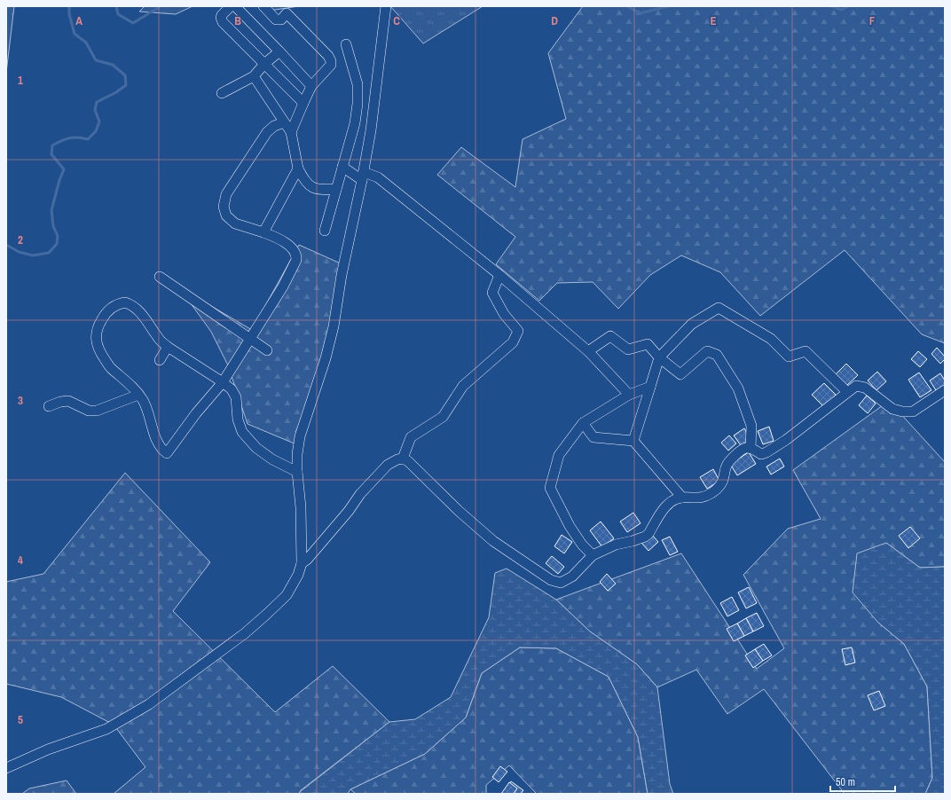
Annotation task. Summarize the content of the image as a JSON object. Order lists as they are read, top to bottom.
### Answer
{
  "scale_bar": "50 m",
  "grid": {
    "columns": [
      "A",
      "B",
      "C",
      "D",
      "E",
      "F"
    ],
    "rows": [
      "1",
      "2",
      "3",
      "4",
      "5"
    ]
  }
}
